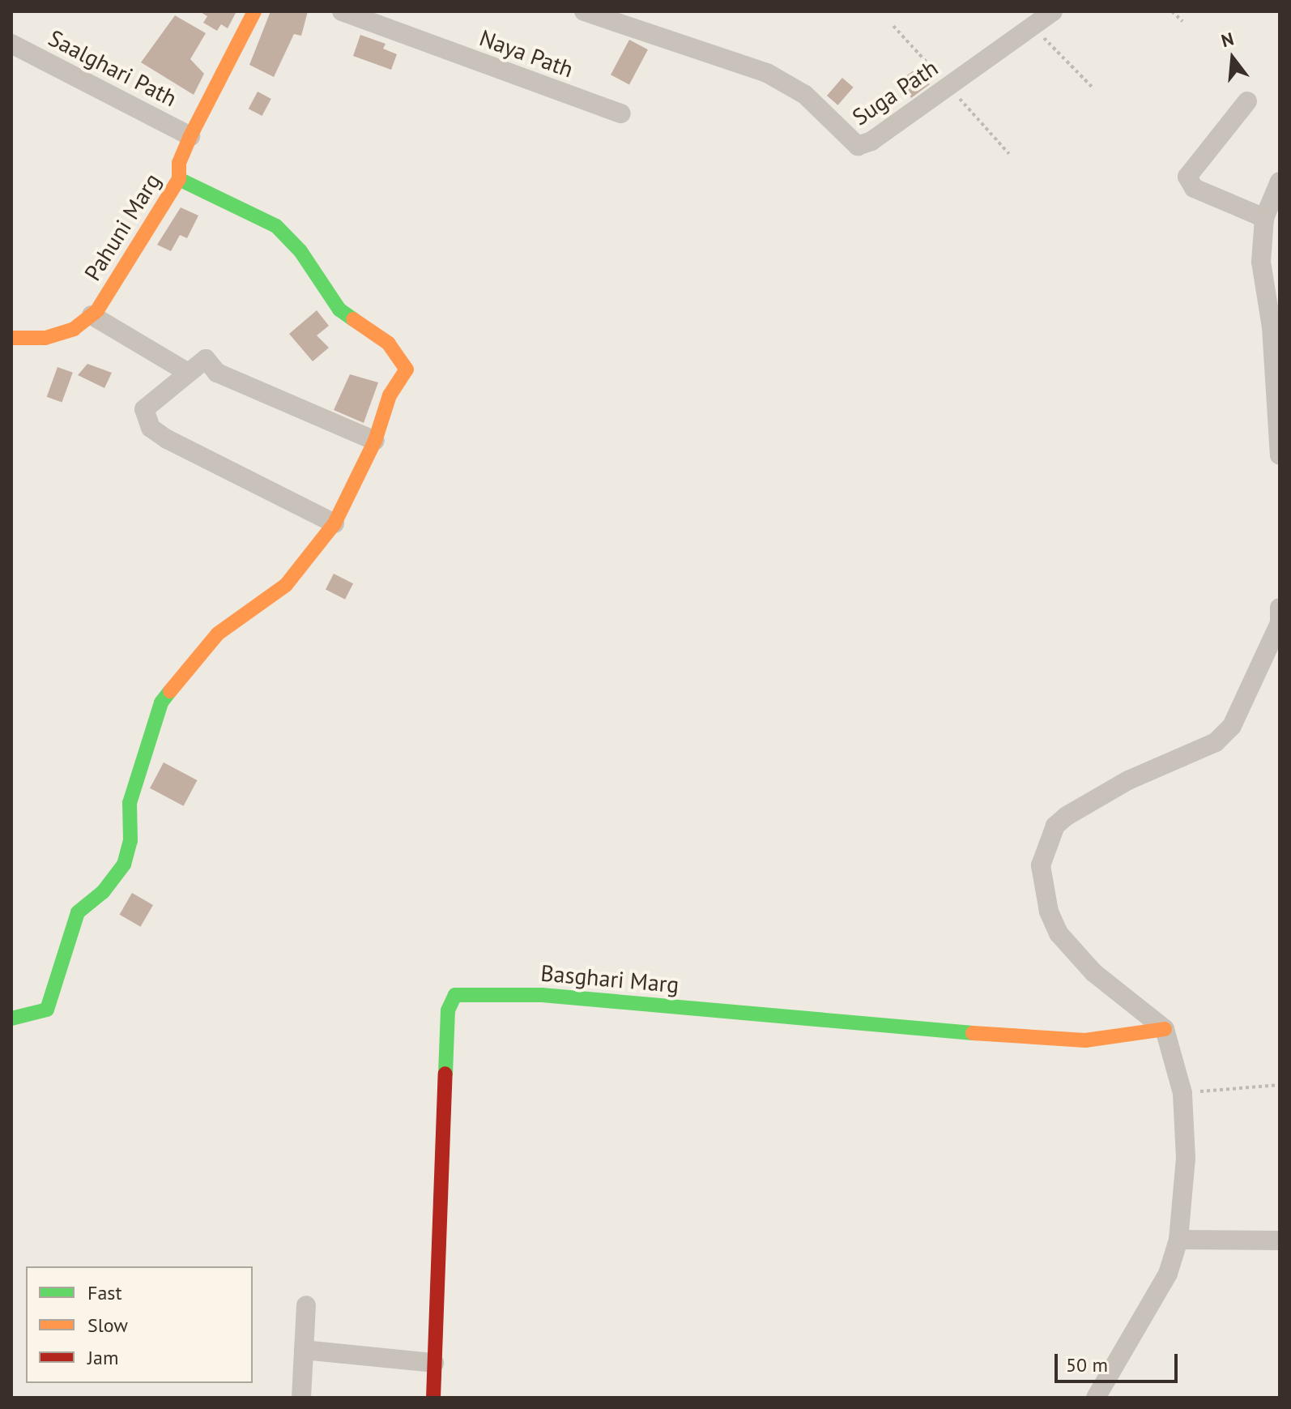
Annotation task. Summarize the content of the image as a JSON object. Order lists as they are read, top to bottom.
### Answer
{
  "streets": {
    "street": [
      "Naya Path",
      "Saalghari Path",
      "Suga Path",
      "Pahuni Marg",
      "Basghari Marg"
    ]
  },
  "crossings": [
    ["Saalghari Path", "Pahuni Marg"]
  ],
  "legend": ["Fast", "Slow", "Jam"],
  "scale_bar": "50 m",
  "north": "top"
}
